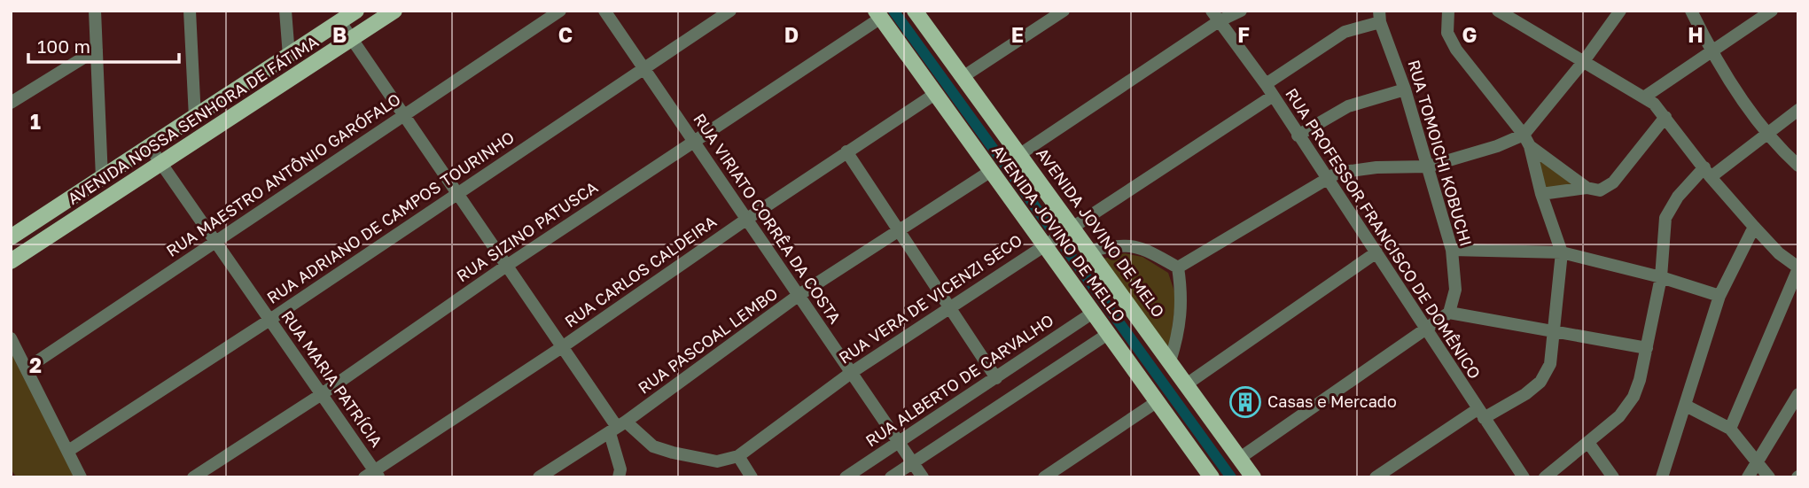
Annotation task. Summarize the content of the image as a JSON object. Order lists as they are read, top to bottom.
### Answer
{
  "streets": {
    "main road": ["AVENIDA NOSSA SENHORA DE FÁTIMA", "AVENIDA JOVINO DE MELO", "AVENIDA JOVINO DE MELLO"],
    "street": [
      "RUA TOMOICHI KOBUCHI",
      "RUA MAESTRO ANTÔNIO GARÓFALO",
      "RUA ADRIANO DE CAMPOS TOURINHO",
      "RUA VIRIATO CORRÊA DA COSTA",
      "RUA SIZINO PATUSCA",
      "RUA PROFESSOR FRANCISCO DE DOMÊNICO",
      "RUA CARLOS CALDEIRA",
      "RUA VERA DE VICENZI SECO",
      "RUA PASCOAL LEMBO",
      "RUA MARIA PATRÍCIA",
      "RUA ALBERTO DE CARVALHO"
    ]
  },
  "crossings": [
    ["AVENIDA NOSSA SENHORA DE FÁTIMA", "RUA MARIA PATRÍCIA"],
    ["RUA TOMOICHI KOBUCHI", "RUA VERA DE VICENZI SECO"],
    ["RUA MAESTRO ANTÔNIO GARÓFALO", "RUA MARIA PATRÍCIA"],
    ["RUA ADRIANO DE CAMPOS TOURINHO", "RUA VIRIATO CORRÊA DA COSTA"],
    ["RUA ADRIANO DE CAMPOS TOURINHO", "RUA MARIA PATRÍCIA"],
    ["RUA VIRIATO CORRÊA DA COSTA", "RUA SIZINO PATUSCA"],
    ["RUA VIRIATO CORRÊA DA COSTA", "RUA CARLOS CALDEIRA"],
    ["RUA VIRIATO CORRÊA DA COSTA", "RUA VERA DE VICENZI SECO"],
    ["RUA VIRIATO CORRÊA DA COSTA", "RUA PASCOAL LEMBO"],
    ["RUA VIRIATO CORRÊA DA COSTA", "RUA ALBERTO DE CARVALHO"],
    ["RUA SIZINO PATUSCA", "AVENIDA JOVINO DE MELLO"],
    ["RUA SIZINO PATUSCA", "RUA MARIA PATRÍCIA"],
    ["AVENIDA JOVINO DE MELO", "RUA VERA DE VICENZI SECO"],
    ["AVENIDA JOVINO DE MELLO", "RUA CARLOS CALDEIRA"],
    ["AVENIDA JOVINO DE MELLO", "RUA VERA DE VICENZI SECO"],
    ["AVENIDA JOVINO DE MELLO", "RUA PASCOAL LEMBO"],
    ["AVENIDA JOVINO DE MELLO", "RUA ALBERTO DE CARVALHO"],
    ["RUA PROFESSOR FRANCISCO DE DOMÊNICO", "RUA VERA DE VICENZI SECO"],
    ["RUA CARLOS CALDEIRA", "RUA MARIA PATRÍCIA"]
  ],
  "places": {
    "building": ["Casas e Mercado"]
  },
  "scale_bar": "100 m",
  "grid": {
    "columns": [
      "B",
      "C",
      "D",
      "E",
      "F",
      "G",
      "H"
    ],
    "rows": ["1", "2"]
  }
}
